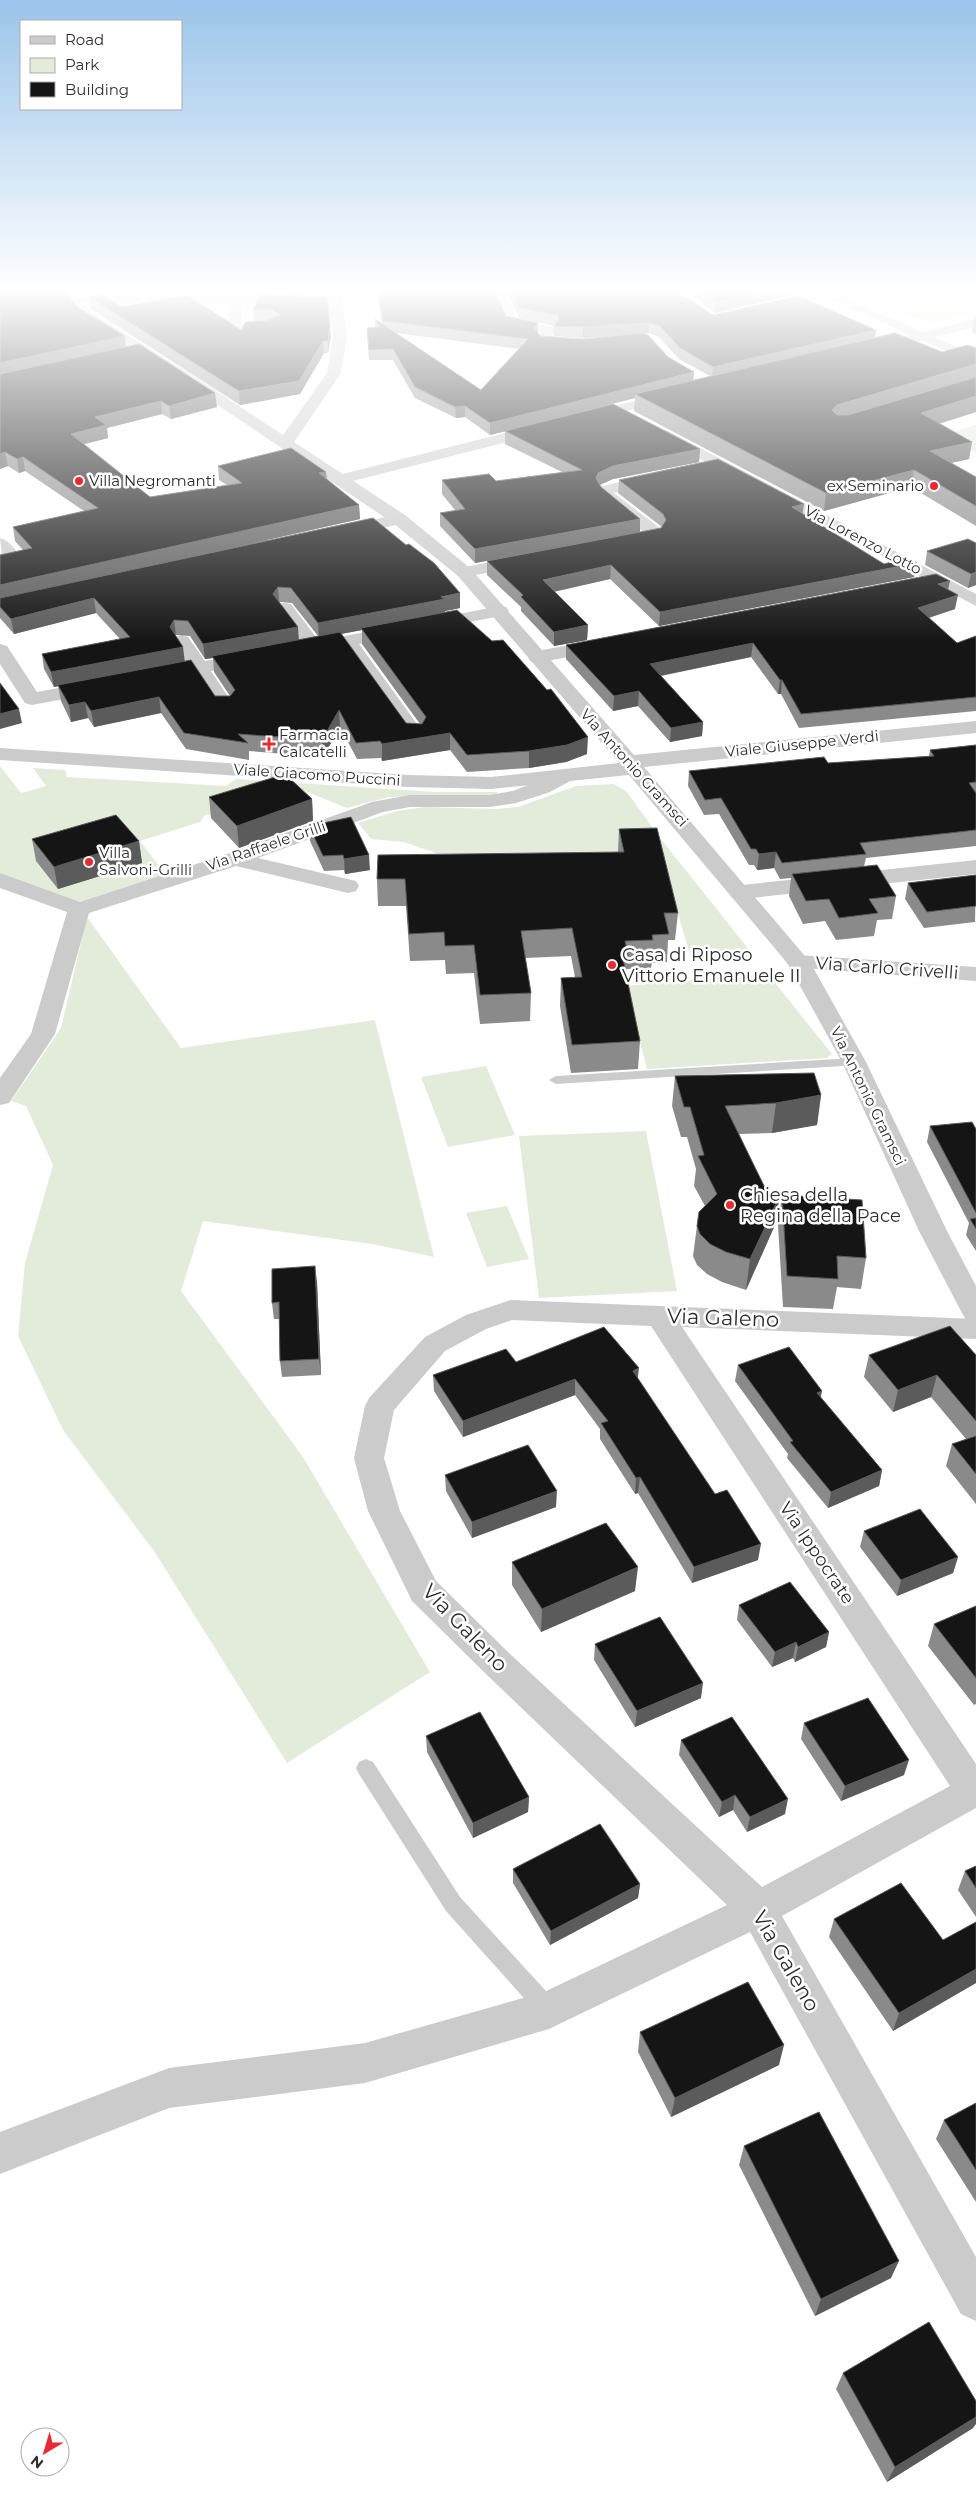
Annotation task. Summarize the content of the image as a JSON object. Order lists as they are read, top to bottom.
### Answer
{
  "streets": {
    "street": [
      "Via Lorenzo Lotto",
      "Viale Giuseppe Verdi",
      "Via Antonio Gramsci",
      "Viale Giacomo Puccini",
      "Via Raffaele Grilli",
      "Via Carlo Crivelli",
      "Via Galeno",
      "Via Ippocrate"
    ]
  },
  "crossings": [
    ["Viale Giuseppe Verdi", "Via Antonio Gramsci"],
    ["Viale Giuseppe Verdi", "Viale Giacomo Puccini"],
    ["Via Antonio Gramsci", "Viale Giacomo Puccini"],
    ["Via Antonio Gramsci", "Via Carlo Crivelli"],
    ["Viale Giacomo Puccini", "Via Raffaele Grilli"],
    ["Via Galeno", "Via Ippocrate"]
  ],
  "places": {
    "other": [
      "Villa Negromanti",
      "ex Seminario",
      "Villa Salvoni-Grilli",
      "Casa di Riposo Vittorio Emanuele II",
      "Chiesa della Regina della Pace"
    ],
    "health": ["Farmacia Calcatelli"]
  },
  "legend": ["Road", "Park", "Building"],
  "north": "bottom left"
}
